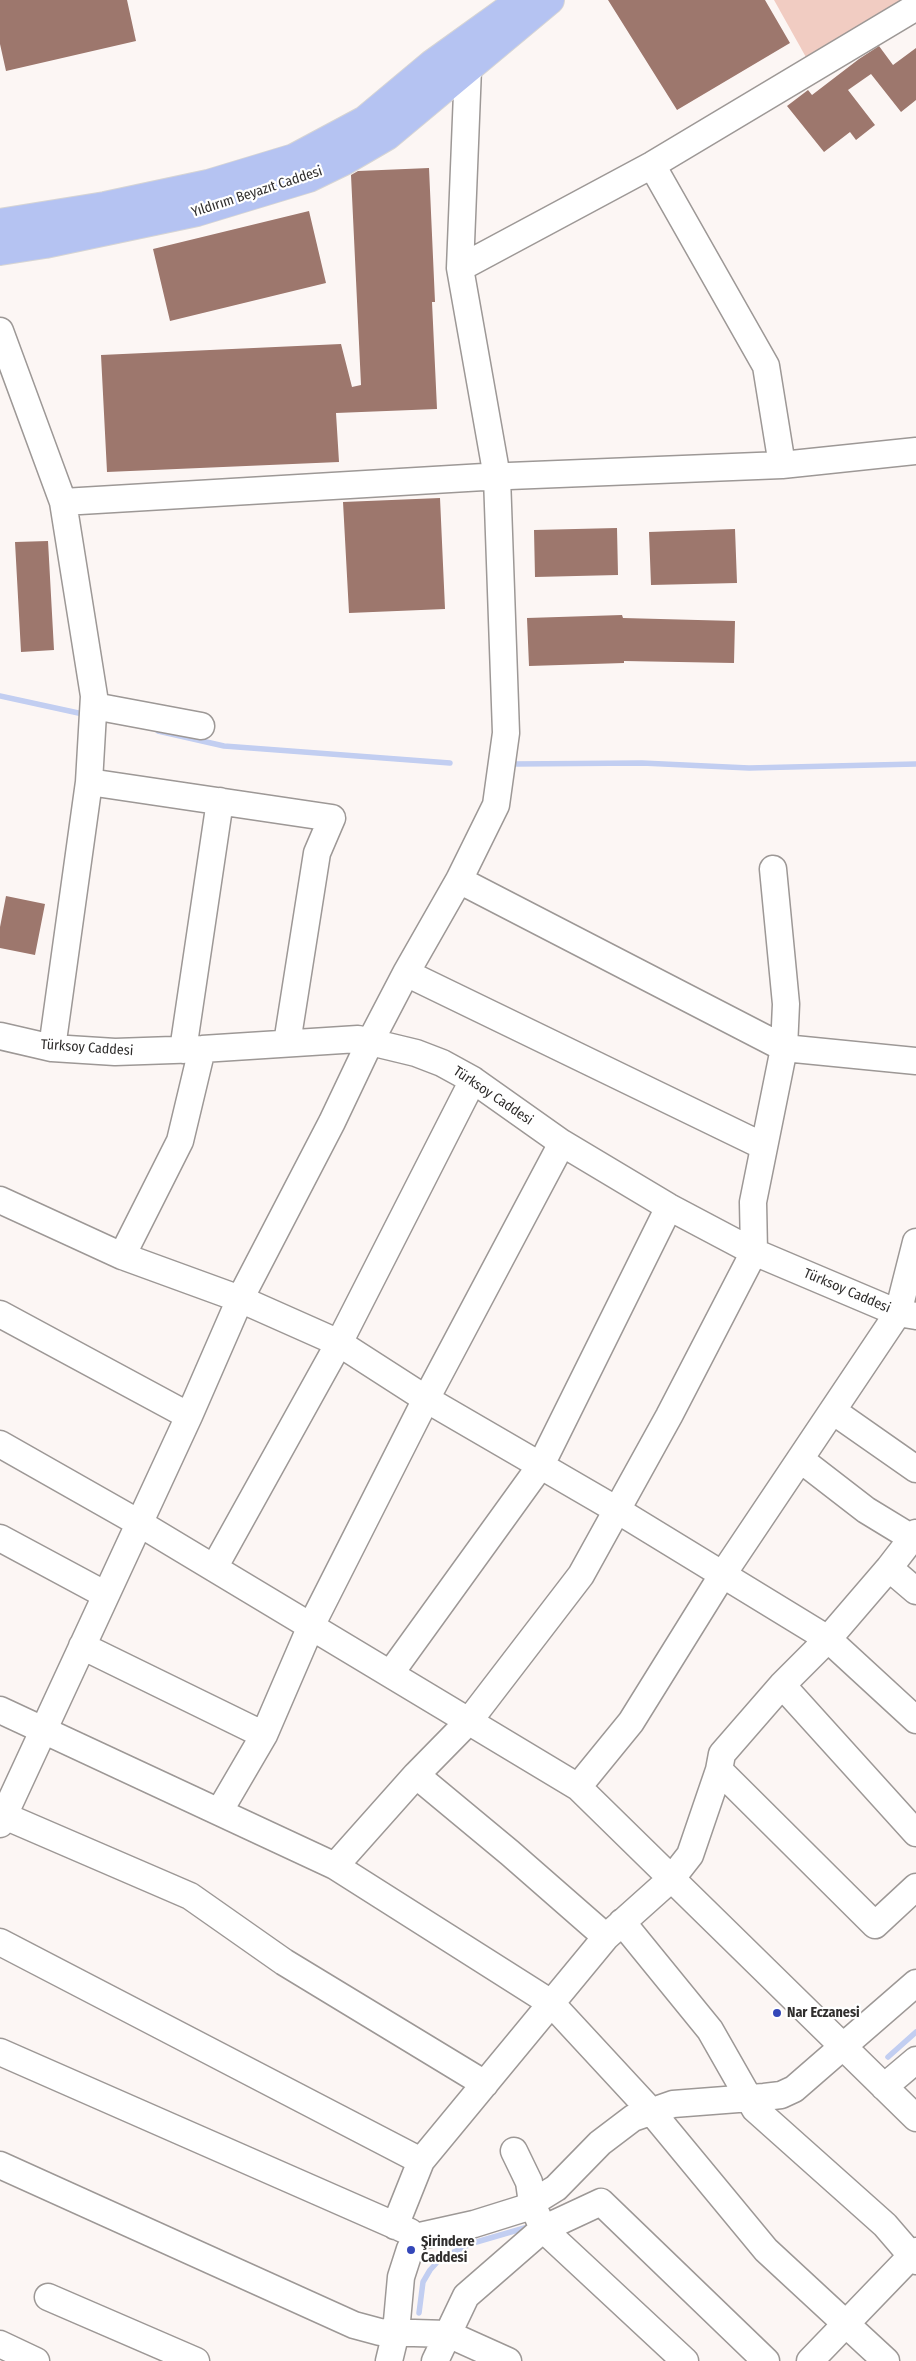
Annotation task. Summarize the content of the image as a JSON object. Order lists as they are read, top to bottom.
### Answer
{
  "streets": {
    "main road": ["Yıldırım Beyazıt Caddesi"],
    "street": ["Türksoy Caddesi"]
  },
  "places": ["Nar Eczanesi", "Şirindere Caddesi"]
}
